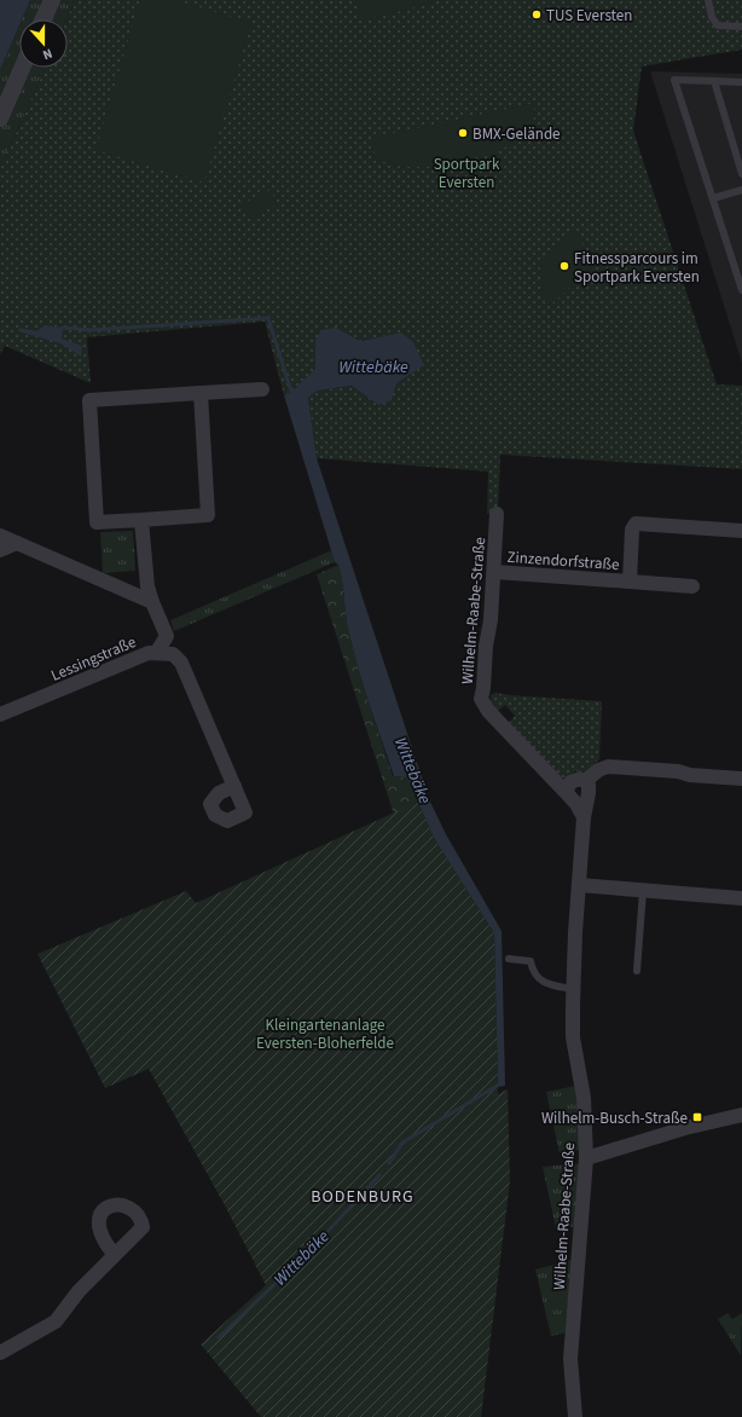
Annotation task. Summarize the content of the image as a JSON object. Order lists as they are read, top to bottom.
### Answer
{
  "streets": {
    "street": ["Zinzendorfstraße", "Wilhelm-Raabe-Straße", "Lessingstraße"]
  },
  "crossings": [
    ["Zinzendorfstraße", "Wilhelm-Raabe-Straße"]
  ],
  "districts": ["BODENBURG"],
  "water": ["Wittebäke"],
  "parks": ["Sportpark Eversten", "Kleingartenanlage Eversten-Bloherfelde"],
  "places": {
    "other": ["TUS Eversten", "BMX-Gelände", "Fitnessparcours im Sportpark Eversten"],
    "transit": ["Wilhelm-Busch-Straße"]
  },
  "north": "bottom"
}
